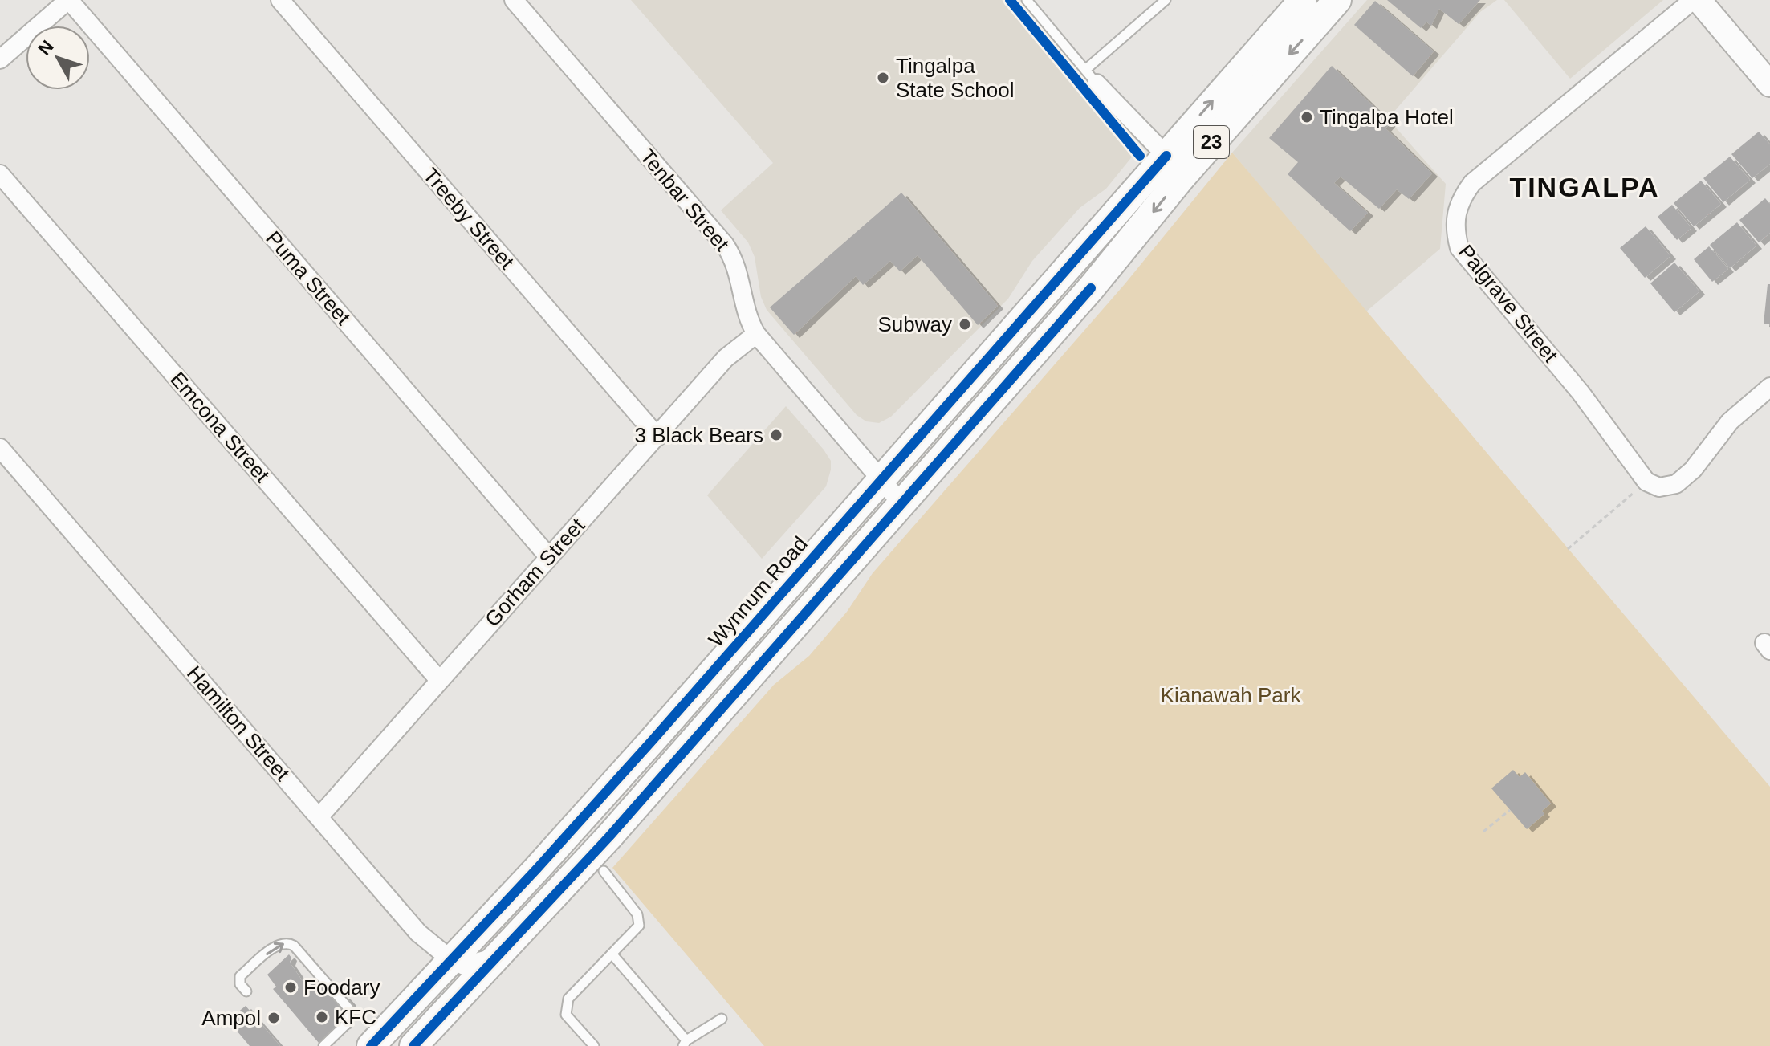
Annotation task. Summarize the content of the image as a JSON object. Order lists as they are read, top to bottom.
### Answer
{
  "streets": {
    "main road": ["23", "Wynnum Road"],
    "street": [
      "Tenbar Street",
      "Treeby Street",
      "Puma Street",
      "Palgrave Street",
      "Emcona Street",
      "Gorham Street",
      "Hamilton Street"
    ]
  },
  "crossings": [
    ["23", "Tenbar Street"],
    ["Tenbar Street", "Gorham Street"],
    ["Tenbar Street", "Wynnum Road"],
    ["Treeby Street", "Gorham Street"],
    ["Puma Street", "Gorham Street"],
    ["Emcona Street", "Gorham Street"],
    ["Gorham Street", "Hamilton Street"],
    ["Wynnum Road", "Hamilton Street"]
  ],
  "districts": ["TINGALPA"],
  "parks": ["Kianawah Park"],
  "places": [
    "Tingalpa State School",
    "Tingalpa Hotel",
    "Subway",
    "3 Black Bears",
    "Foodary",
    "KFC",
    "Ampol"
  ],
  "north": "top left"
}
